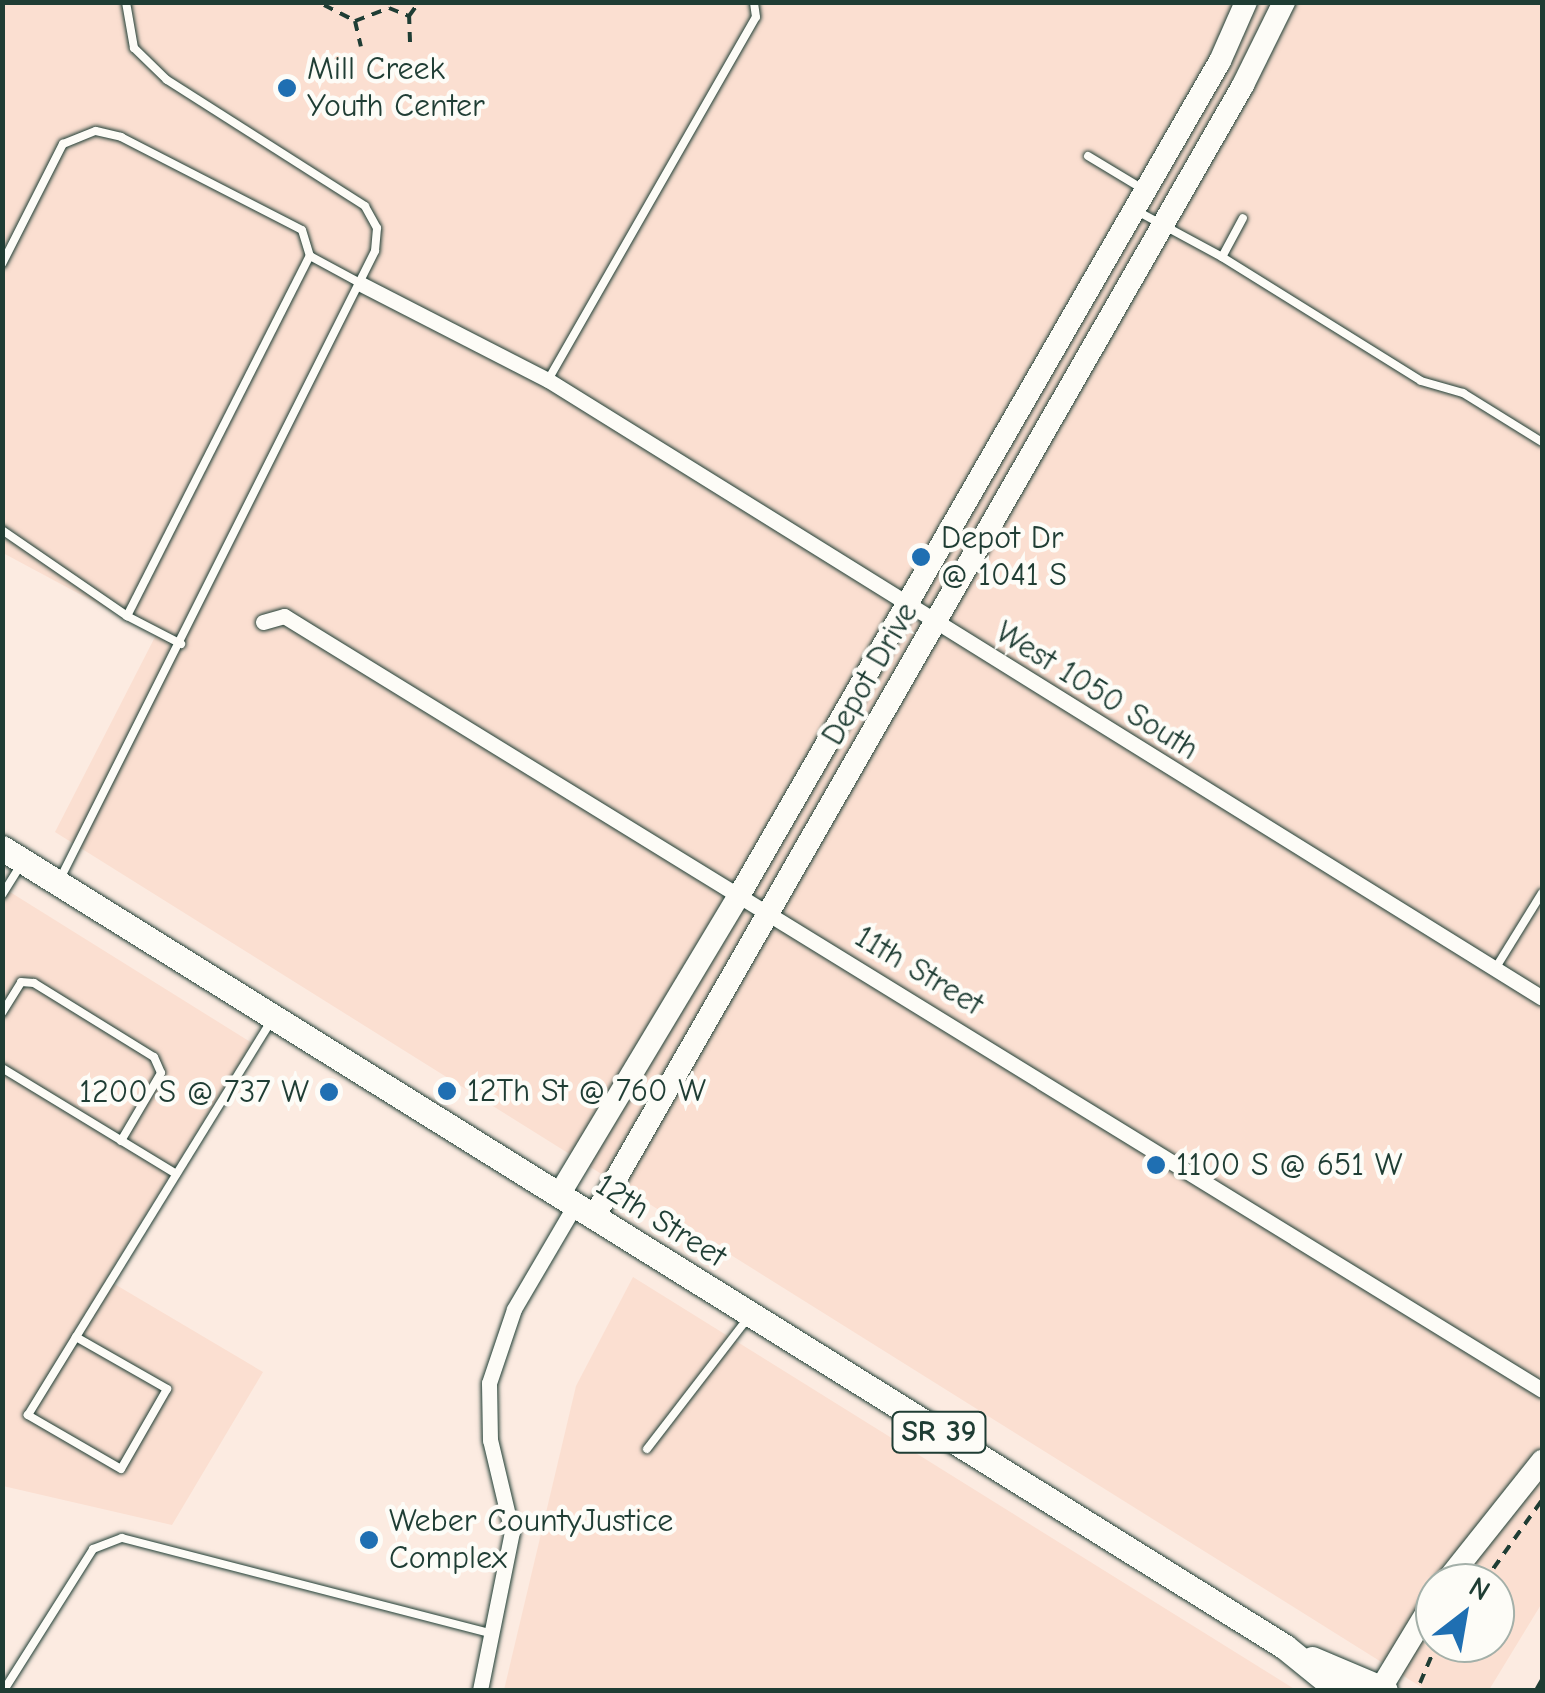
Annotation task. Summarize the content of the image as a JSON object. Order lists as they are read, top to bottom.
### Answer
{
  "streets": {
    "main road": ["Depot Drive", "12th Street", "SR 39"],
    "street": ["West 1050 South", "11th Street"]
  },
  "crossings": [
    ["Depot Drive", "West 1050 South"],
    ["Depot Drive", "11th Street"],
    ["Depot Drive", "12th Street"]
  ],
  "places": [
    "Mill Creek Youth Center",
    "Depot Dr @ 1041 S",
    "12Th St @ 760 W",
    "1200 S @ 737 W",
    "1100 S @ 651 W",
    "Weber CountyJustice Complex"
  ],
  "north": "top right"
}
